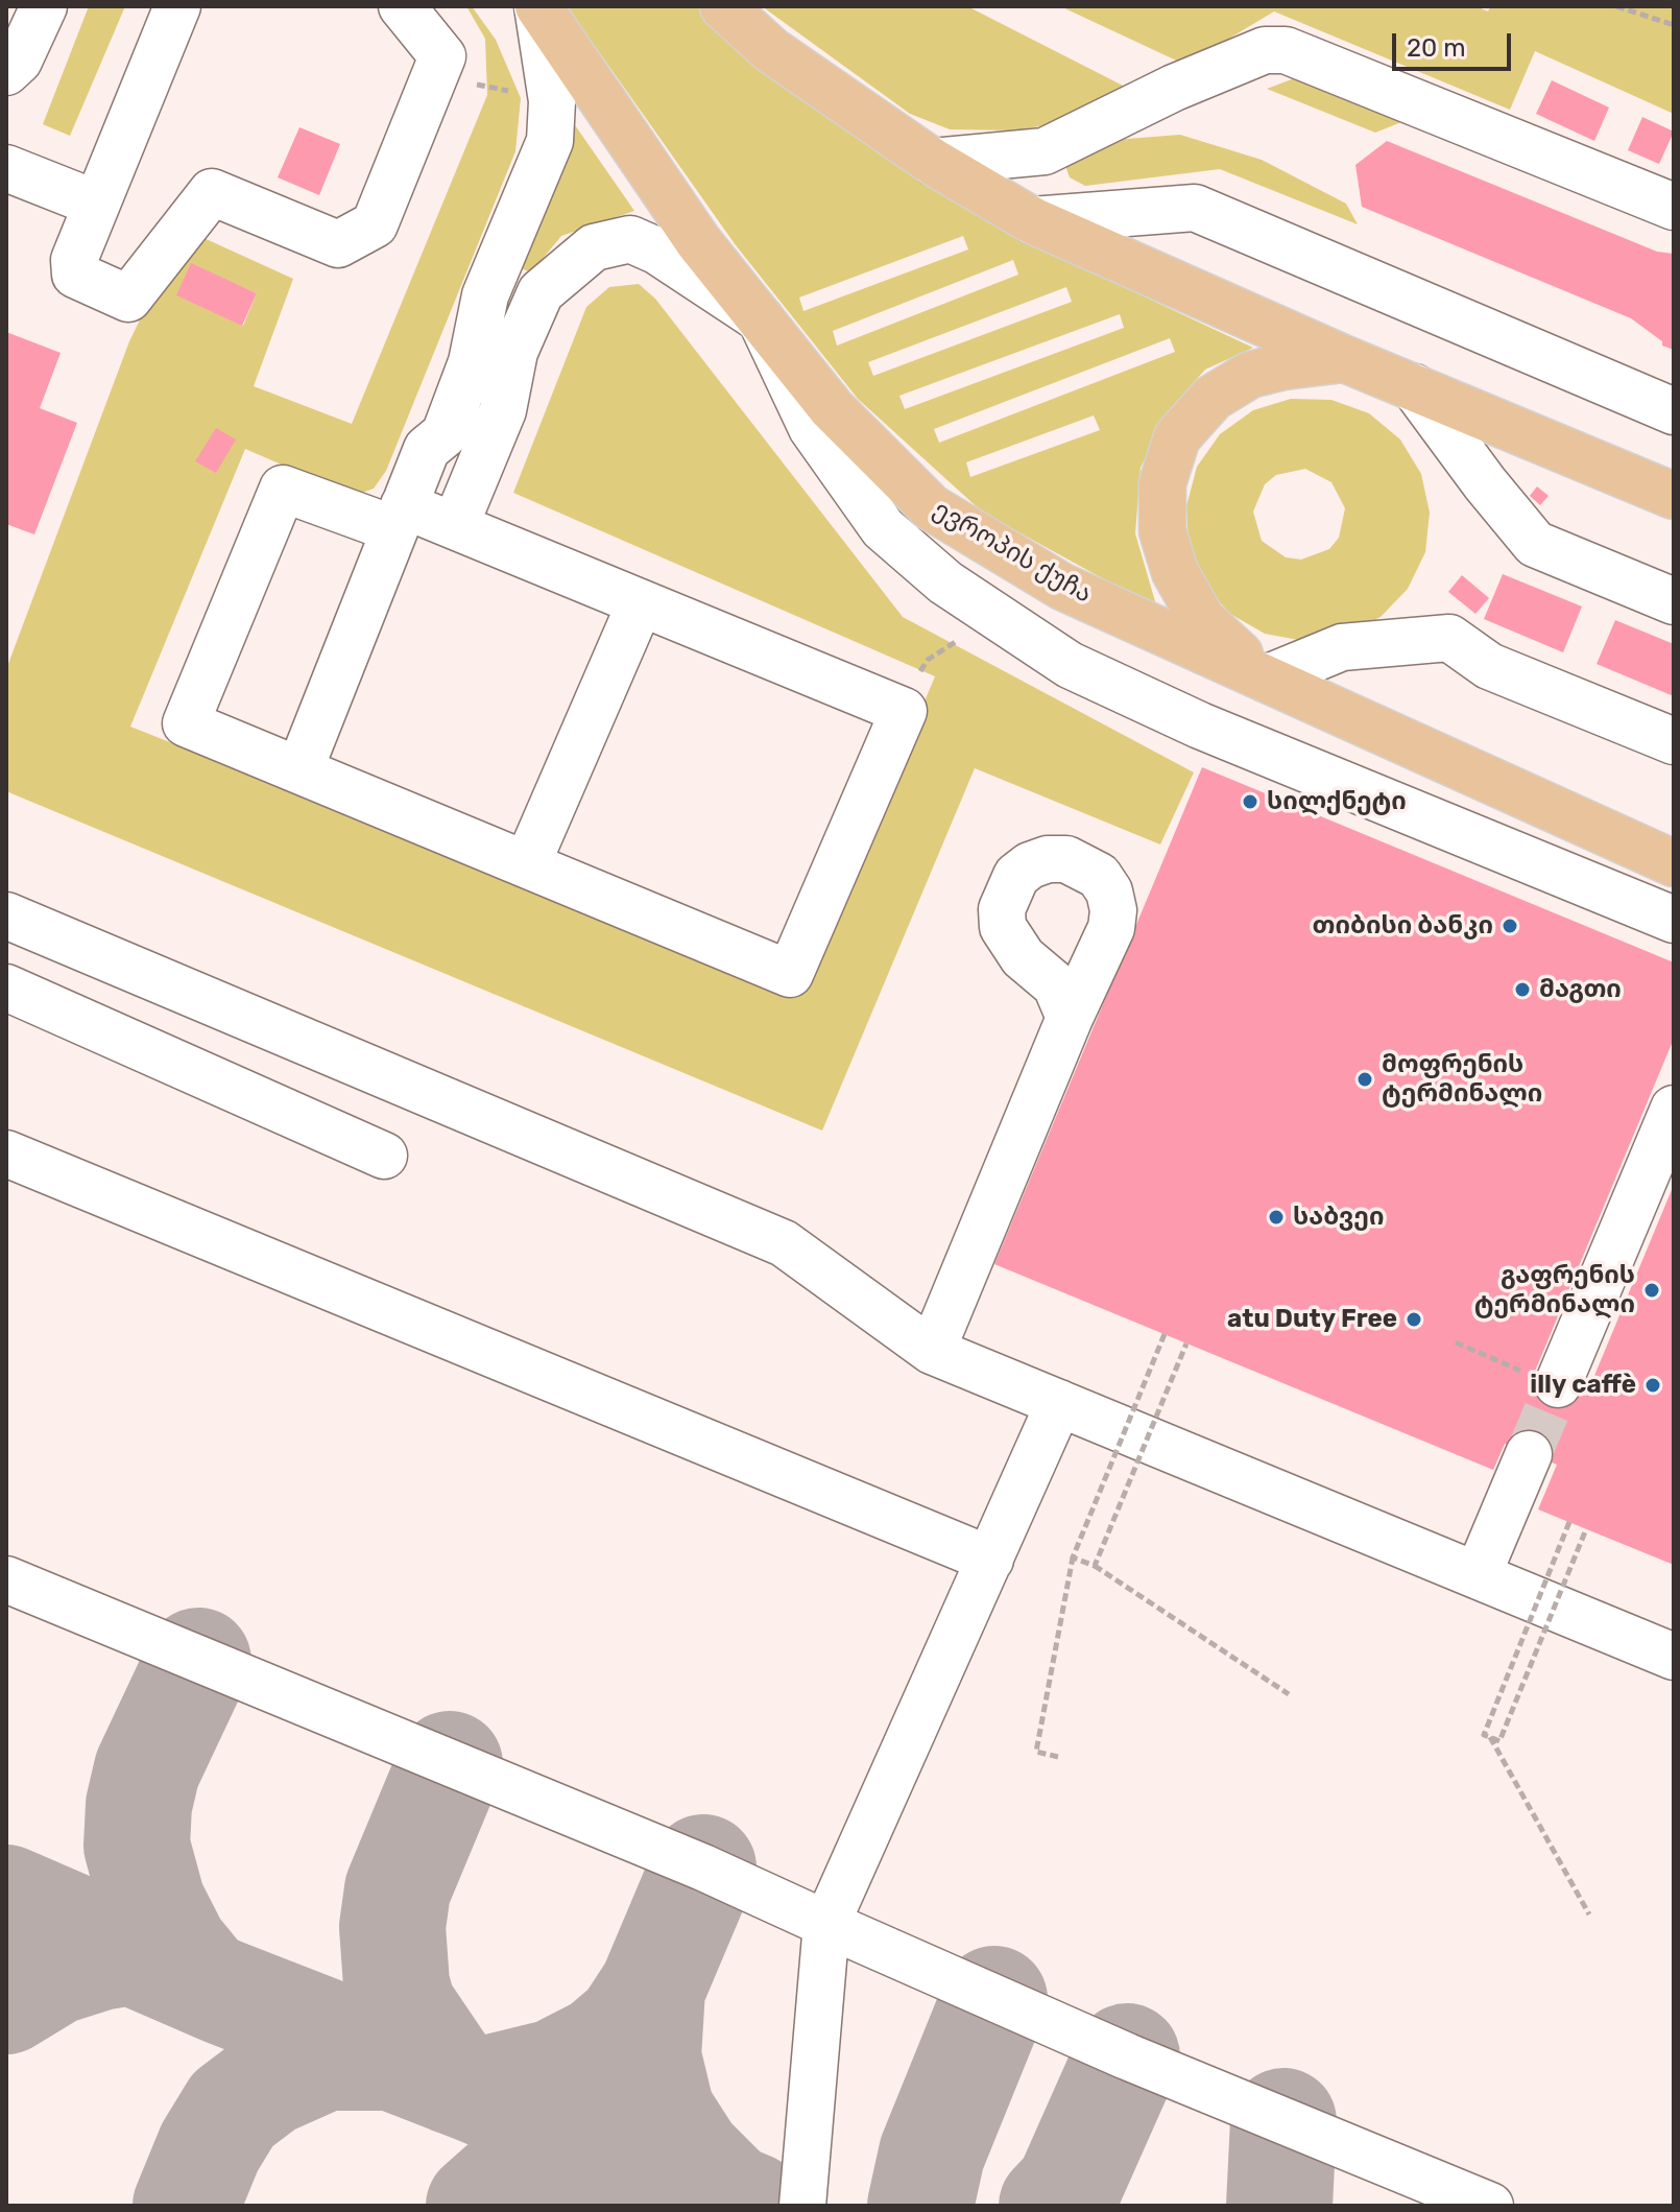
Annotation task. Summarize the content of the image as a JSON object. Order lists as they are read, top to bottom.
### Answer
{
  "streets": {
    "main road": ["ევროპის ქუჩა"]
  },
  "places": [
    "სილქნეტი",
    "თიბისი ბანკი",
    "მაგთი",
    "მოფრენის ტერმინალი",
    "საბვეი",
    "გაფრენის ტერმინალი",
    "atu Duty Free",
    "illy caffè"
  ],
  "scale_bar": "20 m"
}
